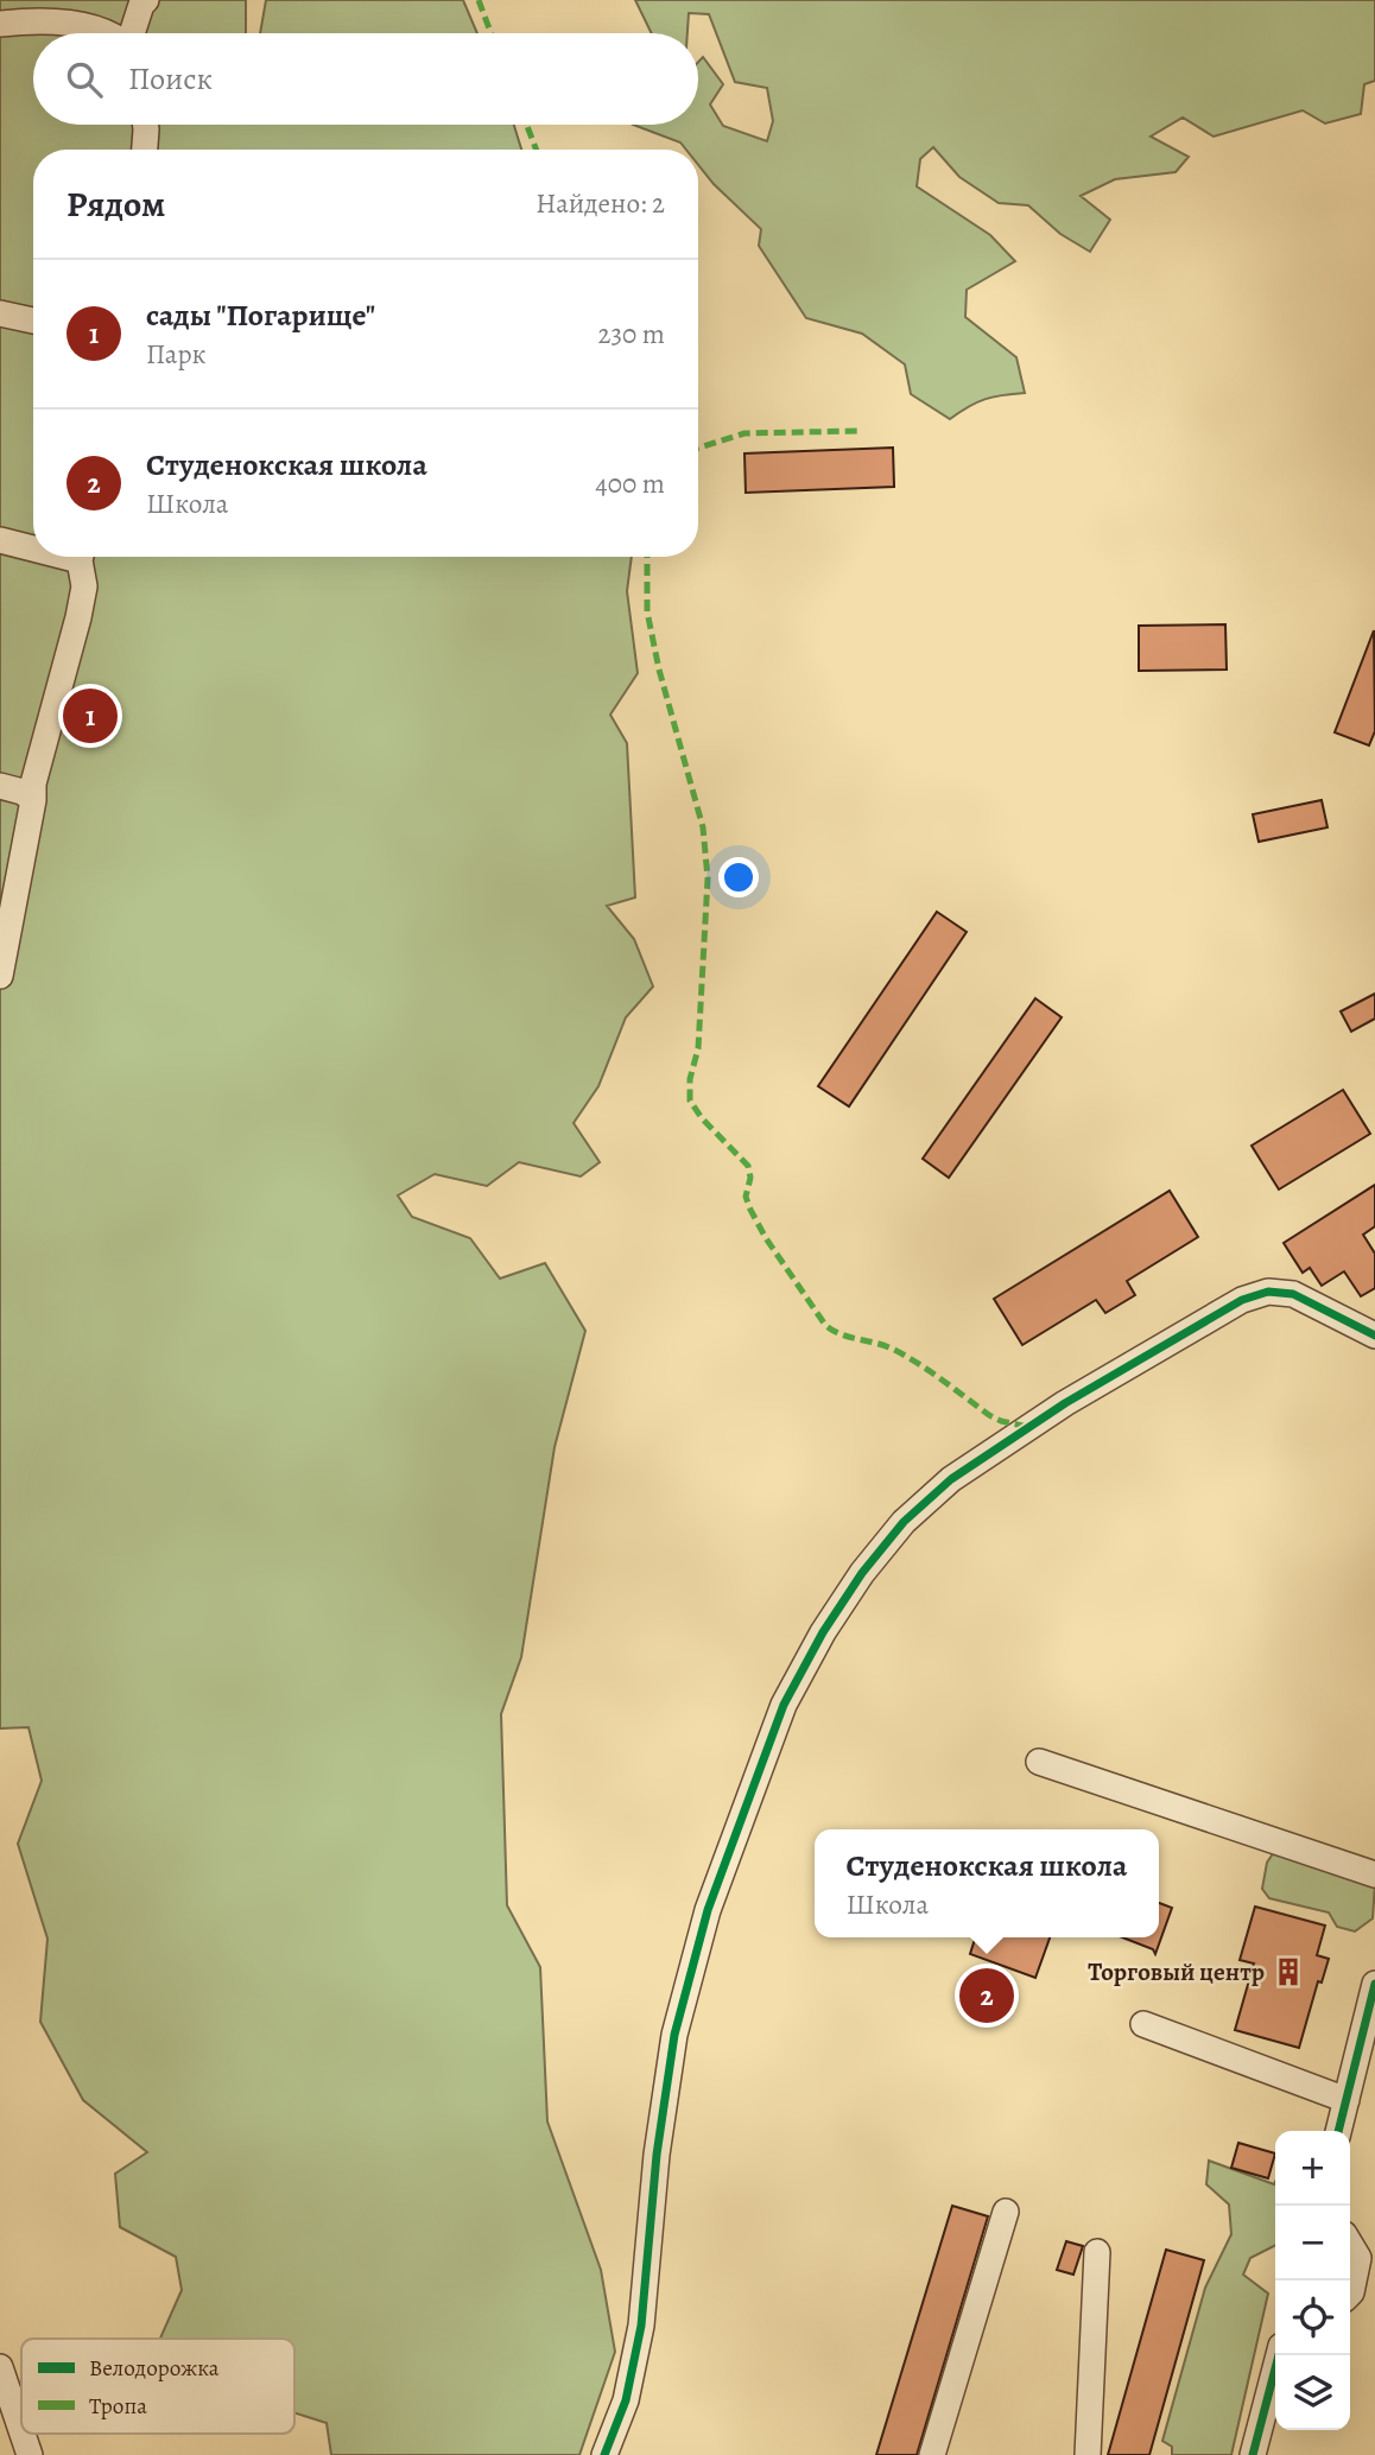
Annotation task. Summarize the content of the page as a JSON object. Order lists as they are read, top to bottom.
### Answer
{
  "places": {
    "building": ["Торговый центр"]
  },
  "legend": ["Велодорожка", "Тропа"],
  "page": {
    "search": "Поиск",
    "heading": ["Рядом", "Найдено: 2"],
    "list": [
      {
        "mark": "1",
        "name": "сады \"Погарище\"",
        "note": "Парк",
        "value": "230 m"
      },
      {
        "mark": "2",
        "name": "Студенокская школа",
        "note": "Школа",
        "value": "400 m"
      }
    ],
    "pins": ["1", "2"],
    "popup": ["Студенокская школа", "Школа"],
    "map_buttons": ["+", "−"]
  }
}
